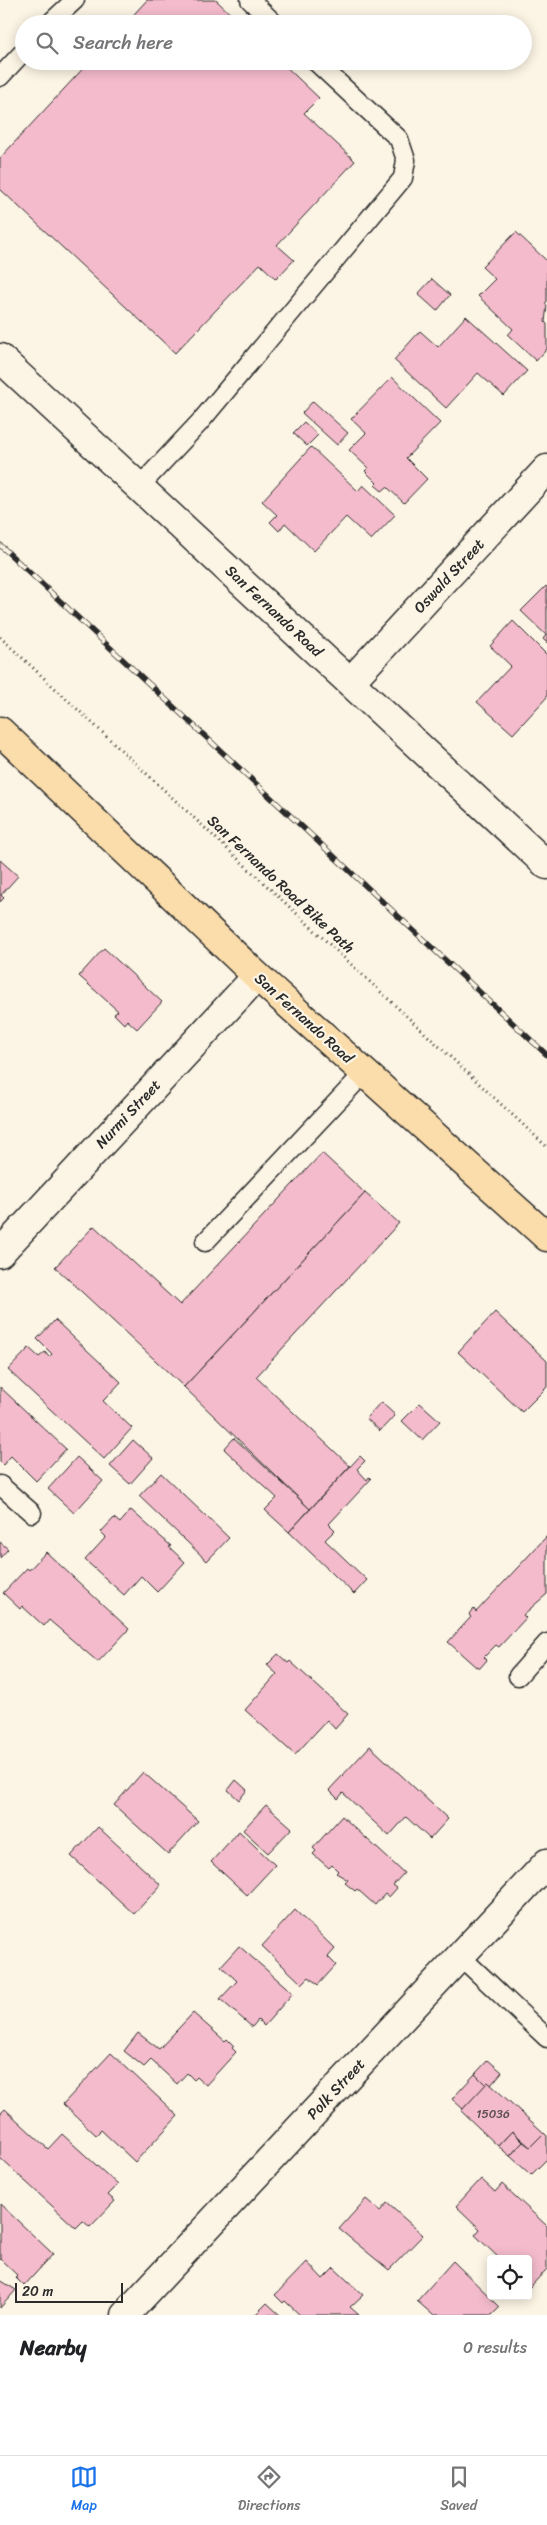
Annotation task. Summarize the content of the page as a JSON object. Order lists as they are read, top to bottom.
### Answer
{
  "streets": {
    "main road": ["San Fernando Road"],
    "street": ["Oswald Street", "Nurmi Street", "Polk Street"],
    "path": ["San Fernando Road Bike Path"]
  },
  "crossings": [
    ["Oswald Street", "San Fernando Road"],
    ["San Fernando Road", "Nurmi Street"]
  ],
  "house_numbers": ["15036"],
  "scale_bar": "20 m",
  "page": {
    "search": "Search here",
    "scale": "20 m",
    "heading": ["Nearby", "0 results"],
    "nav": ["Map", "Directions", "Saved"]
  }
}
